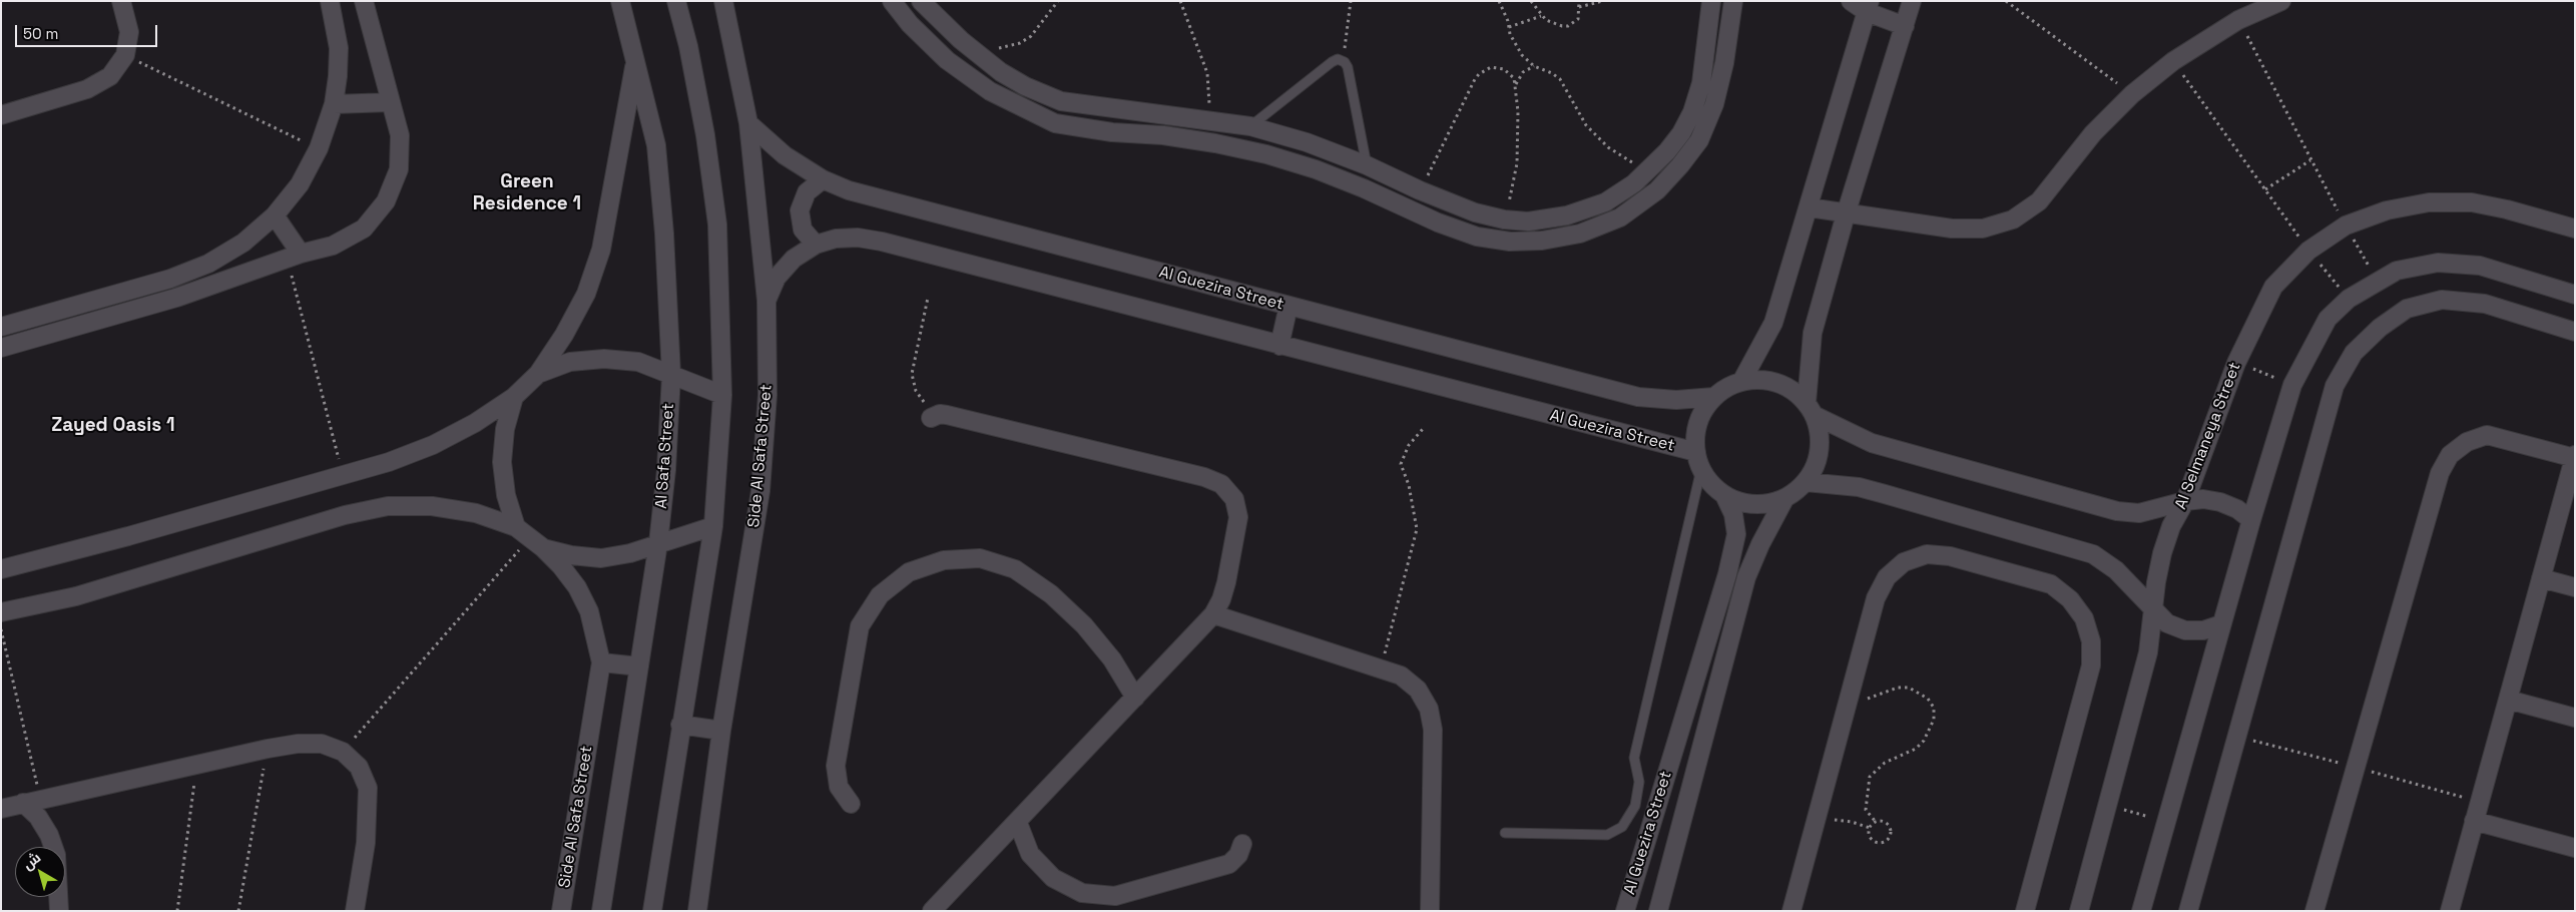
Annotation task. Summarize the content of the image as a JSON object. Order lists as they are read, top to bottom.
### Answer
{
  "streets": {
    "street": [
      "Al Guezira Street",
      "Al Selmaneya Street",
      "Al Safa Street",
      "Side Al Safa Street"
    ]
  },
  "crossings": [
    ["Al Guezira Street", "Side Al Safa Street"]
  ],
  "districts": ["Green Residence 1", "Zayed Oasis 1"],
  "scale_bar": "50 m",
  "north": "top left"
}
